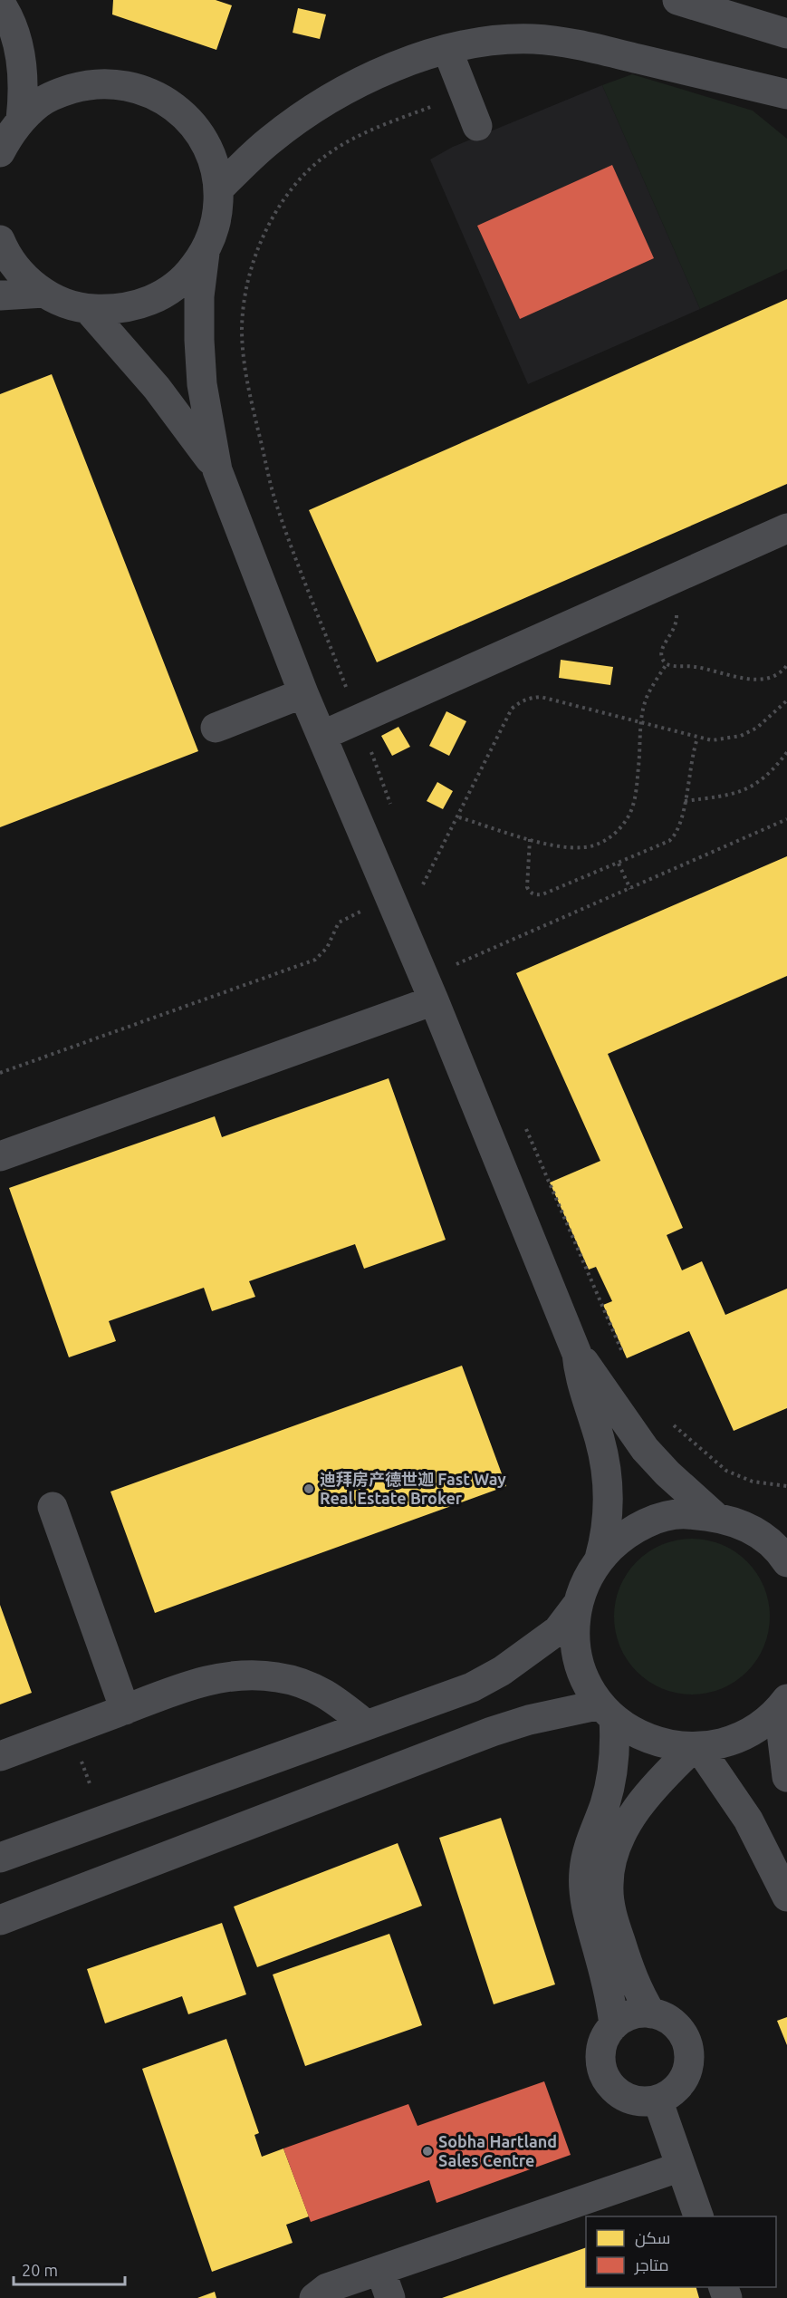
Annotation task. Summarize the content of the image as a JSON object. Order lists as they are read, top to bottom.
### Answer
{
  "places": ["迪拜房产德世迦 Fast Way Real Estate Broker", "Sobha Hartland Sales Centre"],
  "legend": ["سكن", "متاجر"],
  "scale_bar": "20 m"
}
